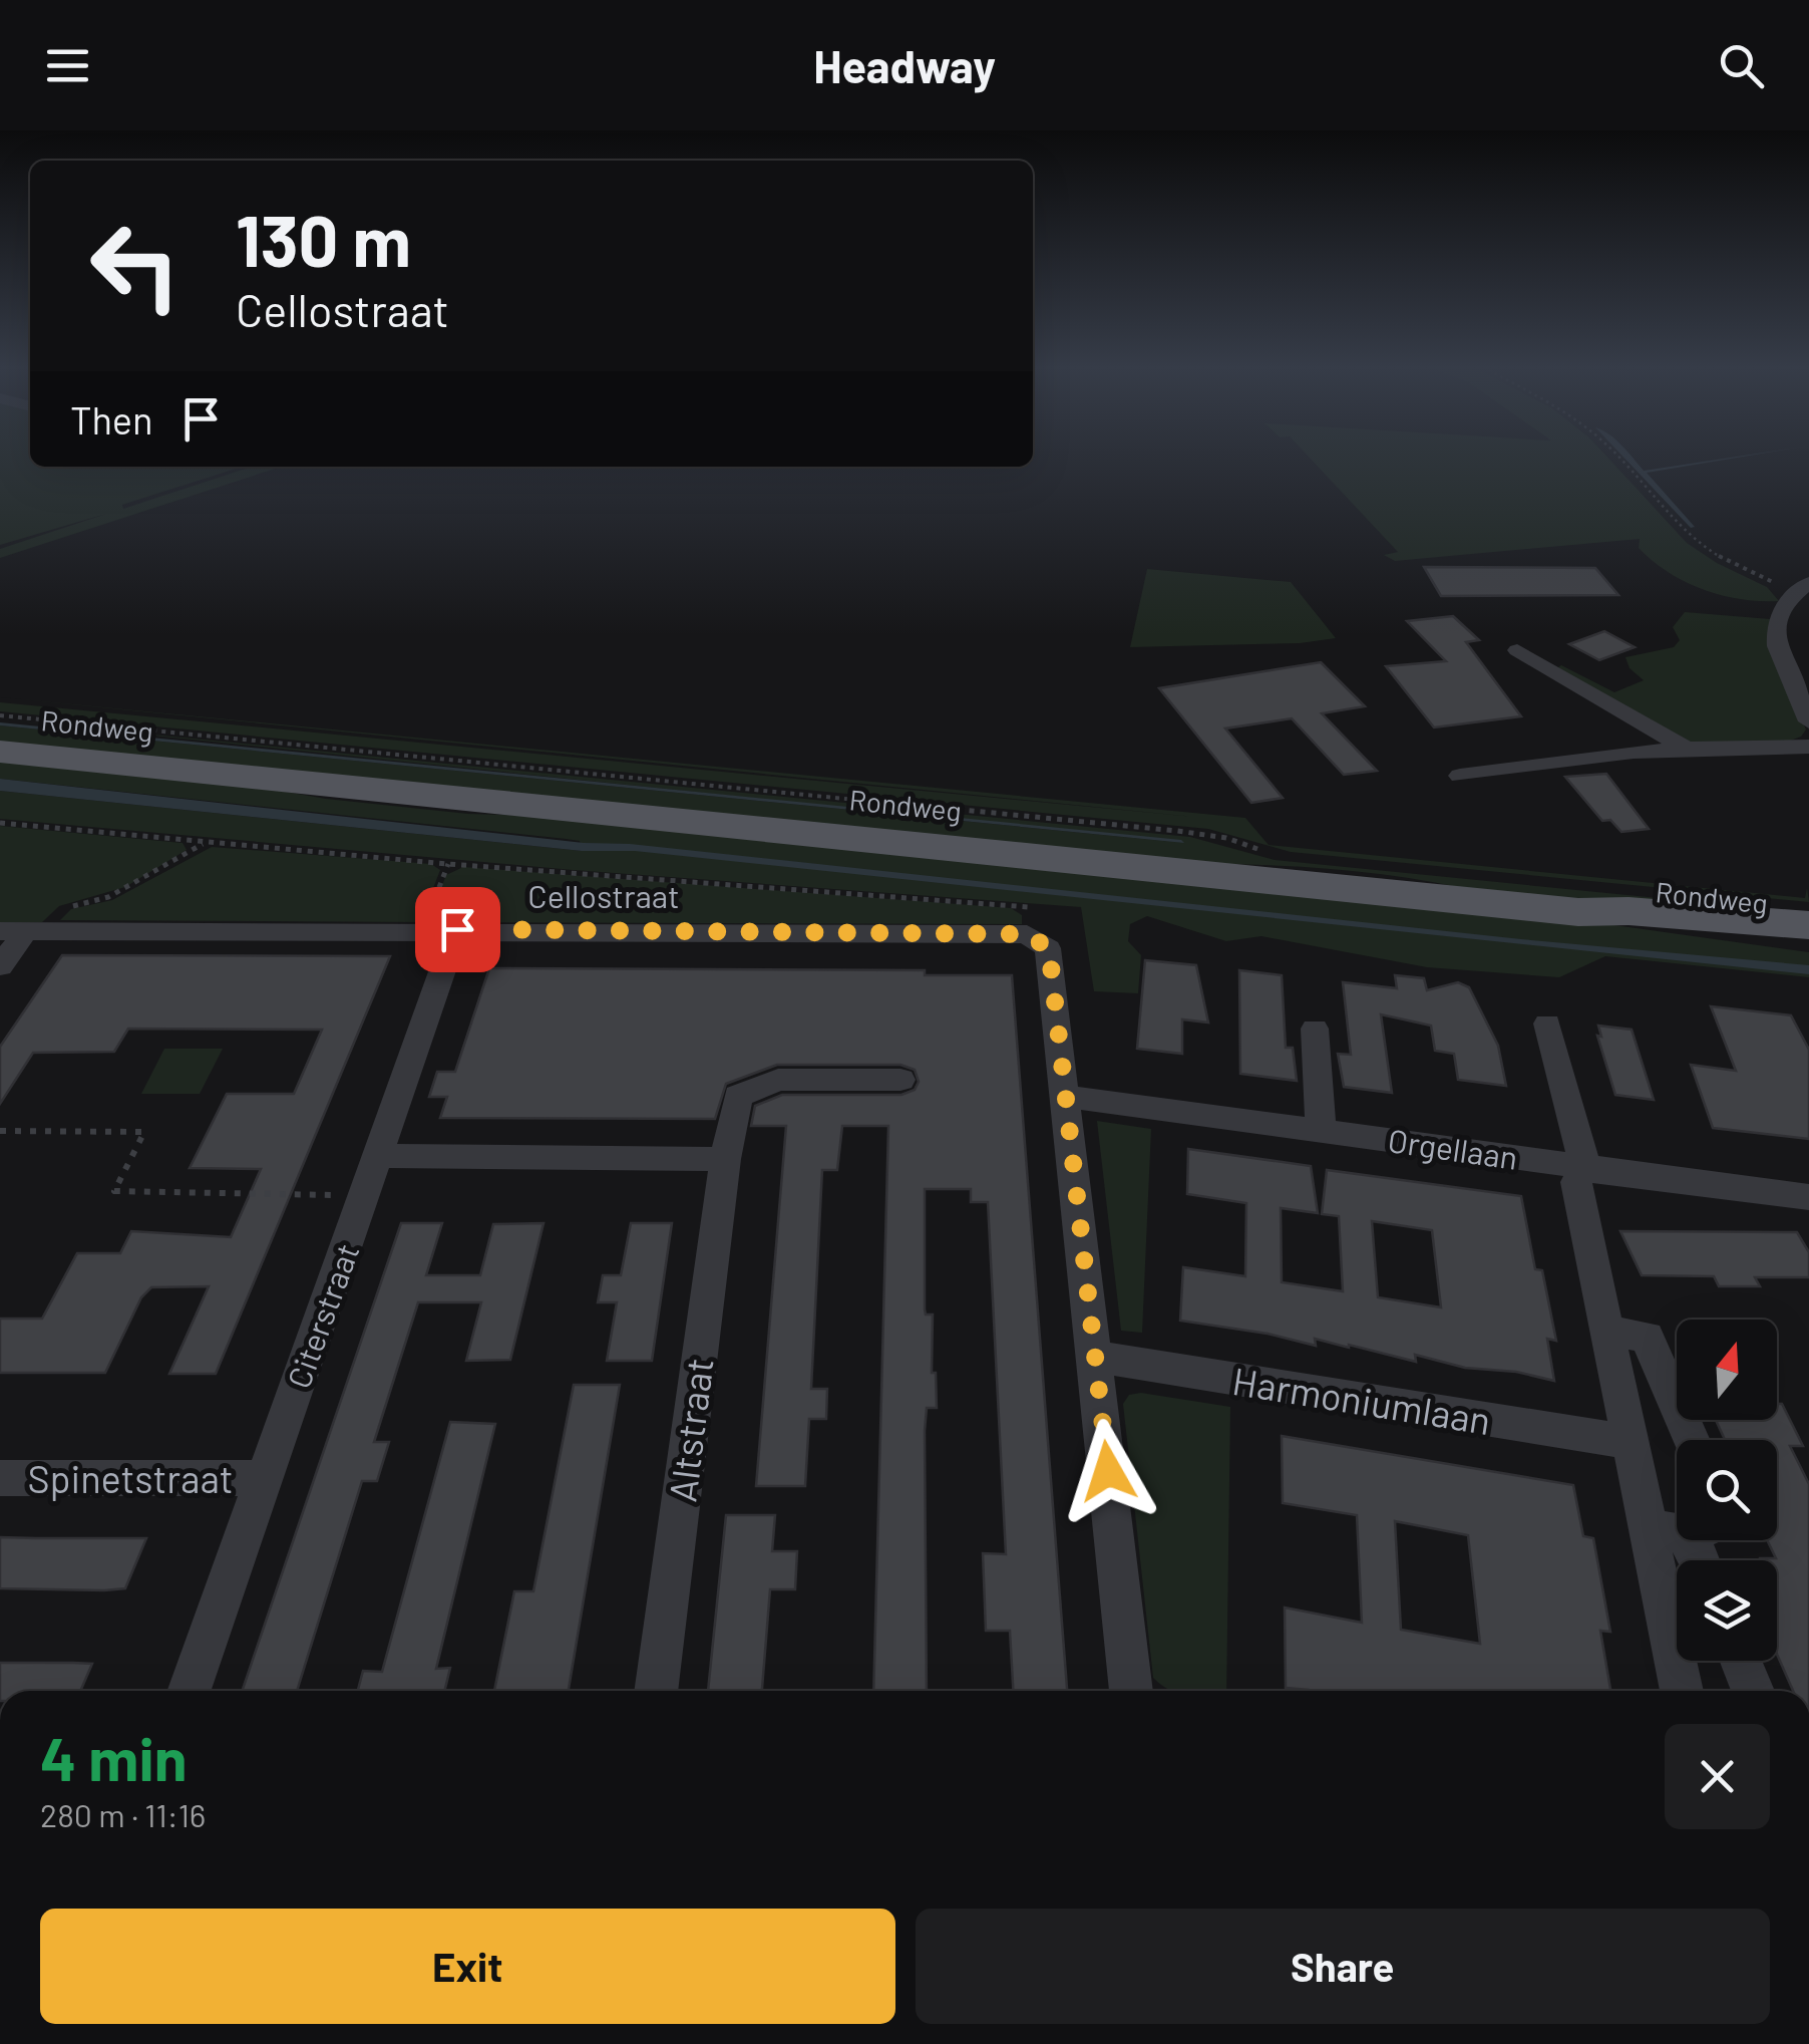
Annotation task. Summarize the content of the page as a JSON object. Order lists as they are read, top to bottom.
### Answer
{
  "streets": {
    "main road": ["Rondweg"],
    "street": [
      "Cellostraat",
      "Orgellaan",
      "Citerstraat",
      "Harmoniumlaan",
      "Altstraat",
      "Spinetstraat"
    ]
  },
  "crossings": [
    ["Cellostraat", "Citerstraat"],
    ["Citerstraat", "Spinetstraat"]
  ],
  "north": "top",
  "page": {
    "header": "Headway",
    "turn": ["130 m", "Cellostraat"],
    "then": "Then",
    "heading": ["4 min", "280 m · 11:16"],
    "buttons": ["Exit", "Share"]
  }
}
